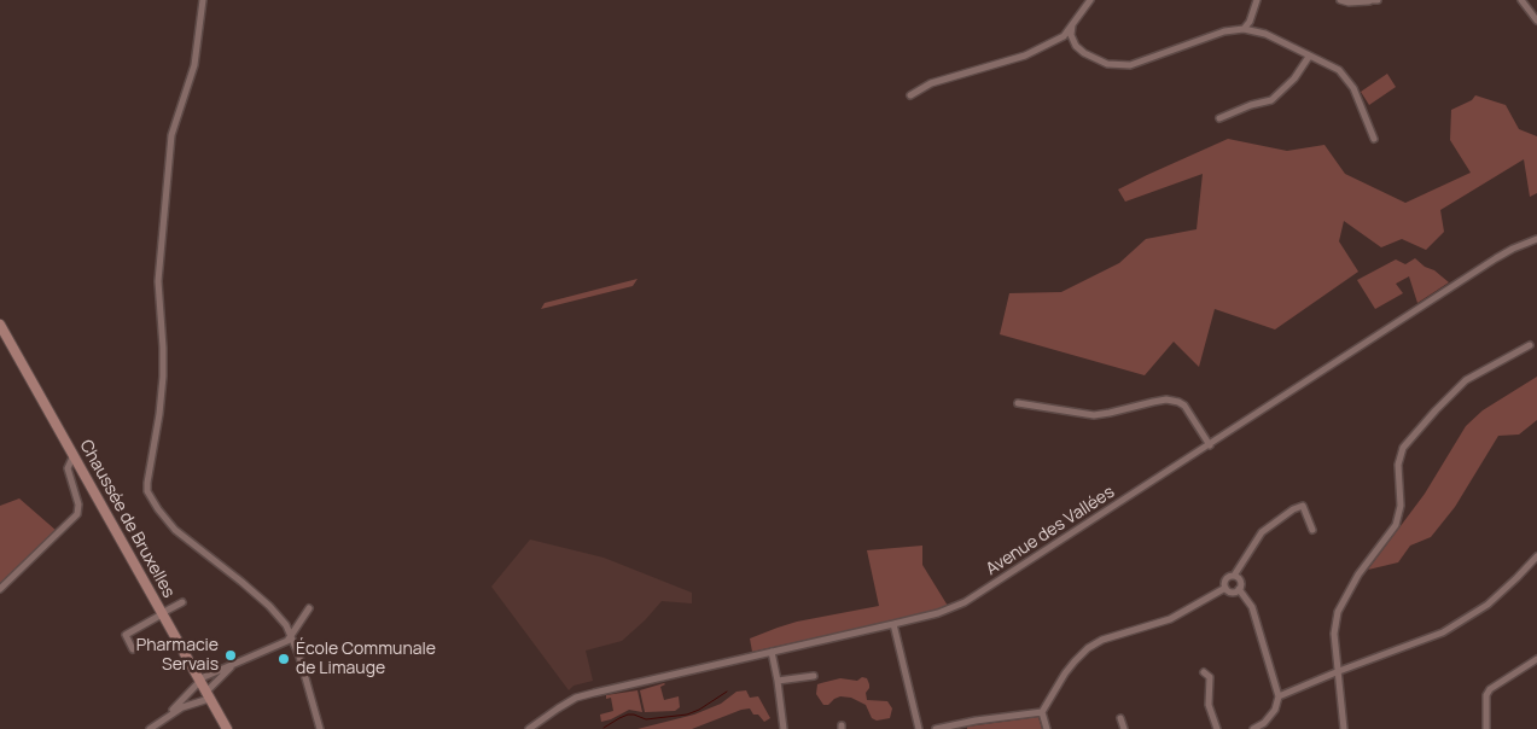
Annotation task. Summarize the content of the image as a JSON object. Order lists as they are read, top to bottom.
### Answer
{
  "streets": {
    "main road": ["Chaussée de Bruxelles"],
    "street": ["Avenue des Vallées"]
  },
  "places": ["Pharmacie Servais", "École Communale de Limauge"]
}
